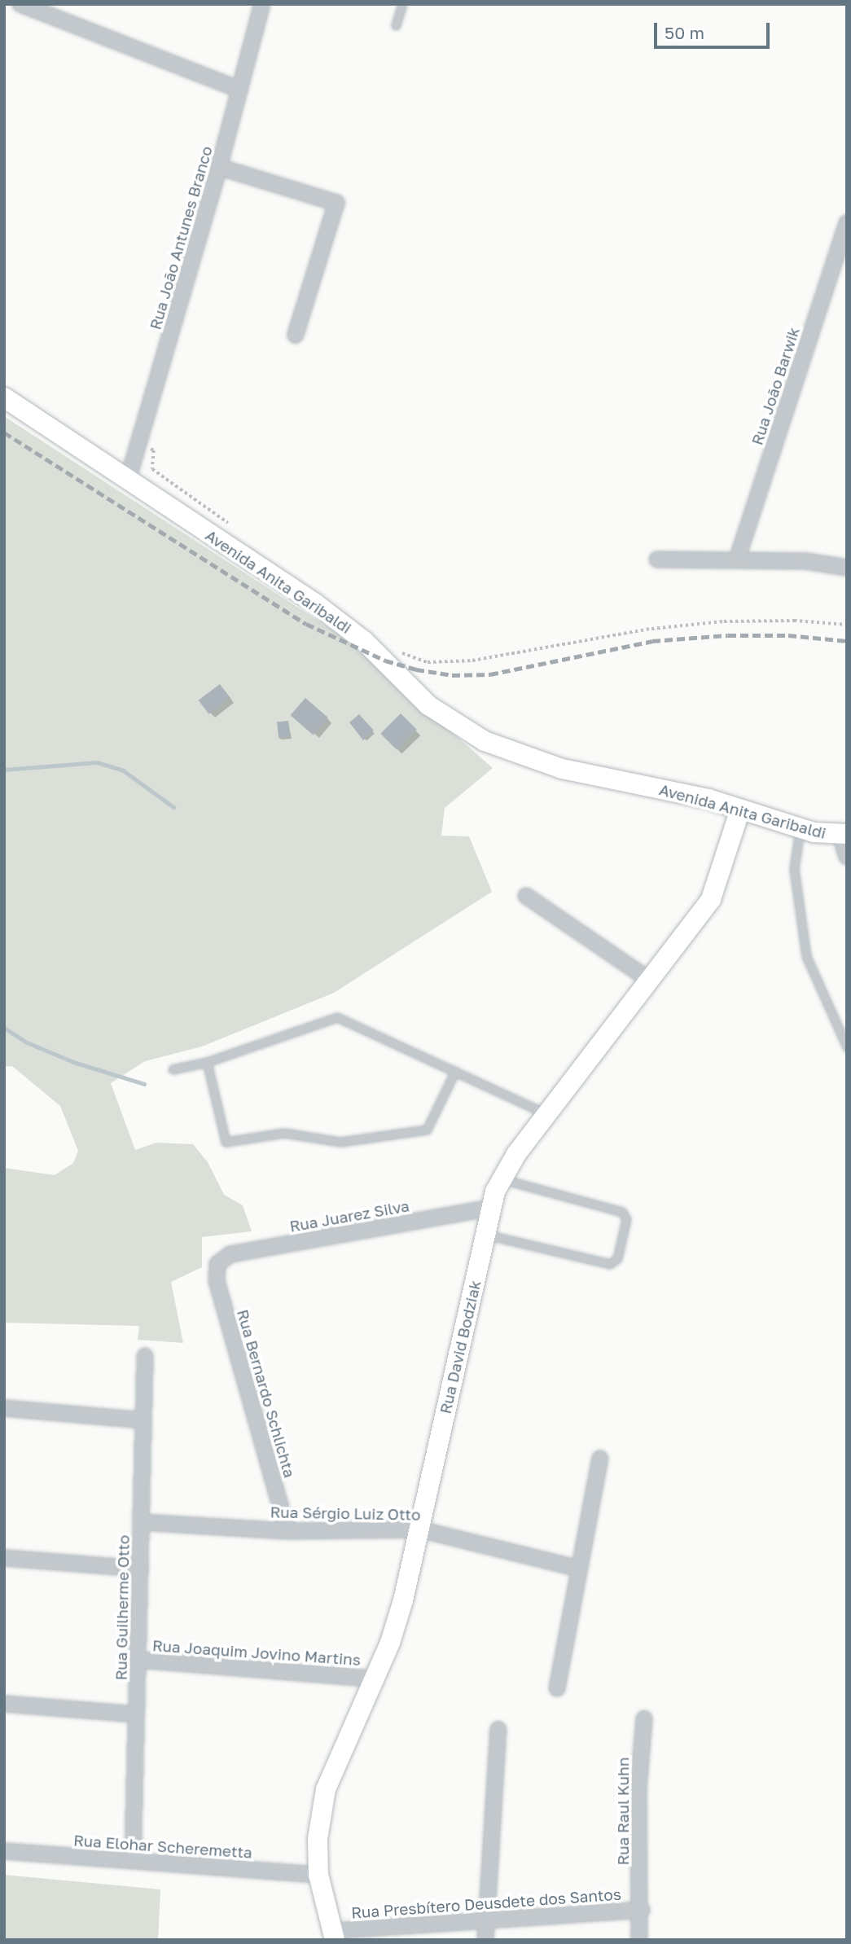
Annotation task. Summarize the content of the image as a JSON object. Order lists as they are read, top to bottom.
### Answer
{
  "streets": {
    "street": [
      "Rua João Antunes Branco",
      "Rua João Barwik",
      "Avenida Anita Garibaldi",
      "Rua Juarez Silva",
      "Rua David Bodziak",
      "Rua Bernardo Schlichta",
      "Rua Sérgio Luiz Otto",
      "Rua Guilherme Otto",
      "Rua Joaquim Jovino Martins",
      "Rua Raul Kuhn",
      "Rua Elohar Scheremetta",
      "Rua Presbítero Deusdete dos Santos"
    ]
  },
  "crossings": [
    ["Rua João Antunes Branco", "Avenida Anita Garibaldi"],
    ["Avenida Anita Garibaldi", "Rua David Bodziak"],
    ["Rua Juarez Silva", "Rua David Bodziak"],
    ["Rua Juarez Silva", "Rua Bernardo Schlichta"],
    ["Rua David Bodziak", "Rua Sérgio Luiz Otto"],
    ["Rua David Bodziak", "Rua Joaquim Jovino Martins"],
    ["Rua David Bodziak", "Rua Elohar Scheremetta"],
    ["Rua David Bodziak", "Rua Presbítero Deusdete dos Santos"],
    ["Rua Bernardo Schlichta", "Rua Sérgio Luiz Otto"],
    ["Rua Sérgio Luiz Otto", "Rua Guilherme Otto"],
    ["Rua Guilherme Otto", "Rua Joaquim Jovino Martins"],
    ["Rua Guilherme Otto", "Rua Elohar Scheremetta"],
    ["Rua Raul Kuhn", "Rua Presbítero Deusdete dos Santos"]
  ],
  "scale_bar": "50 m"
}
